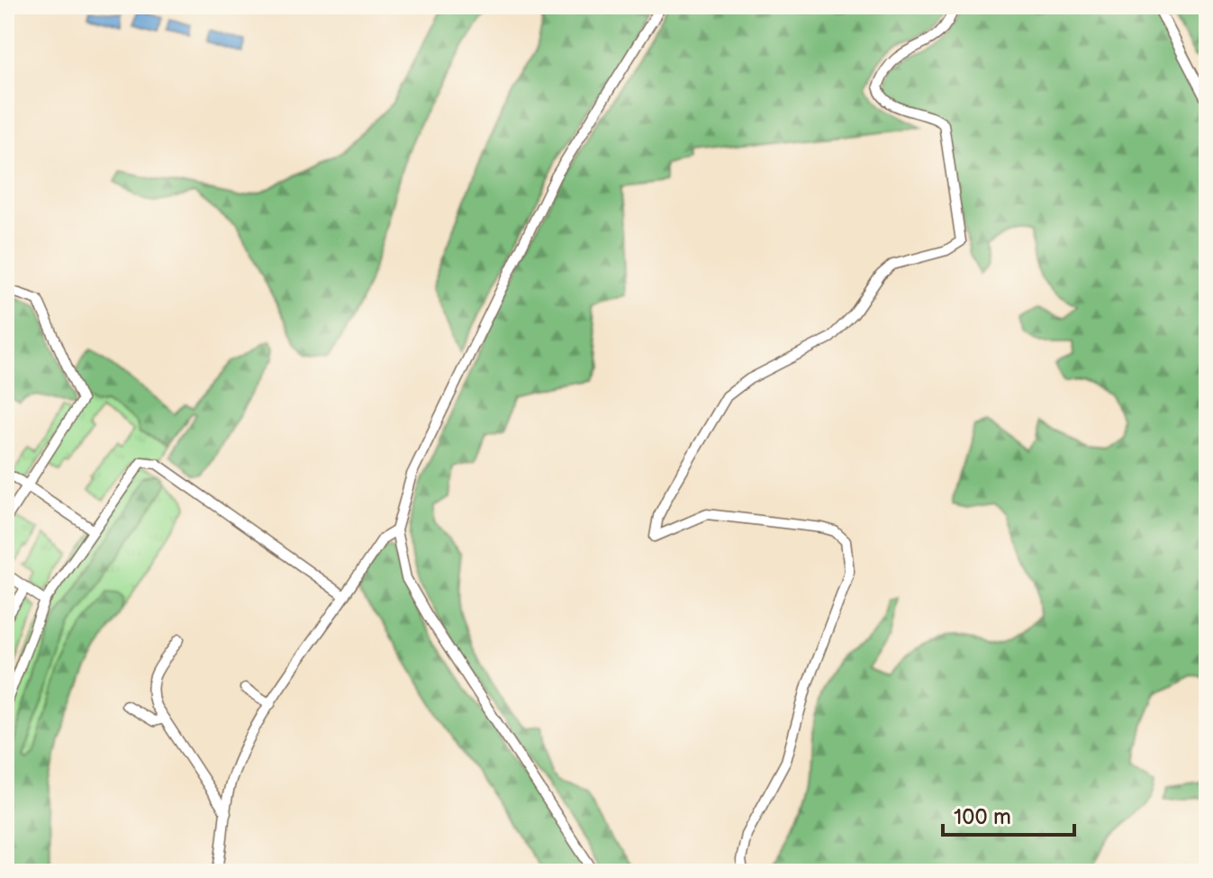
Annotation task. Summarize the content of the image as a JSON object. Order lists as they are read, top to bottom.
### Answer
{
  "scale_bar": "100 m"
}
